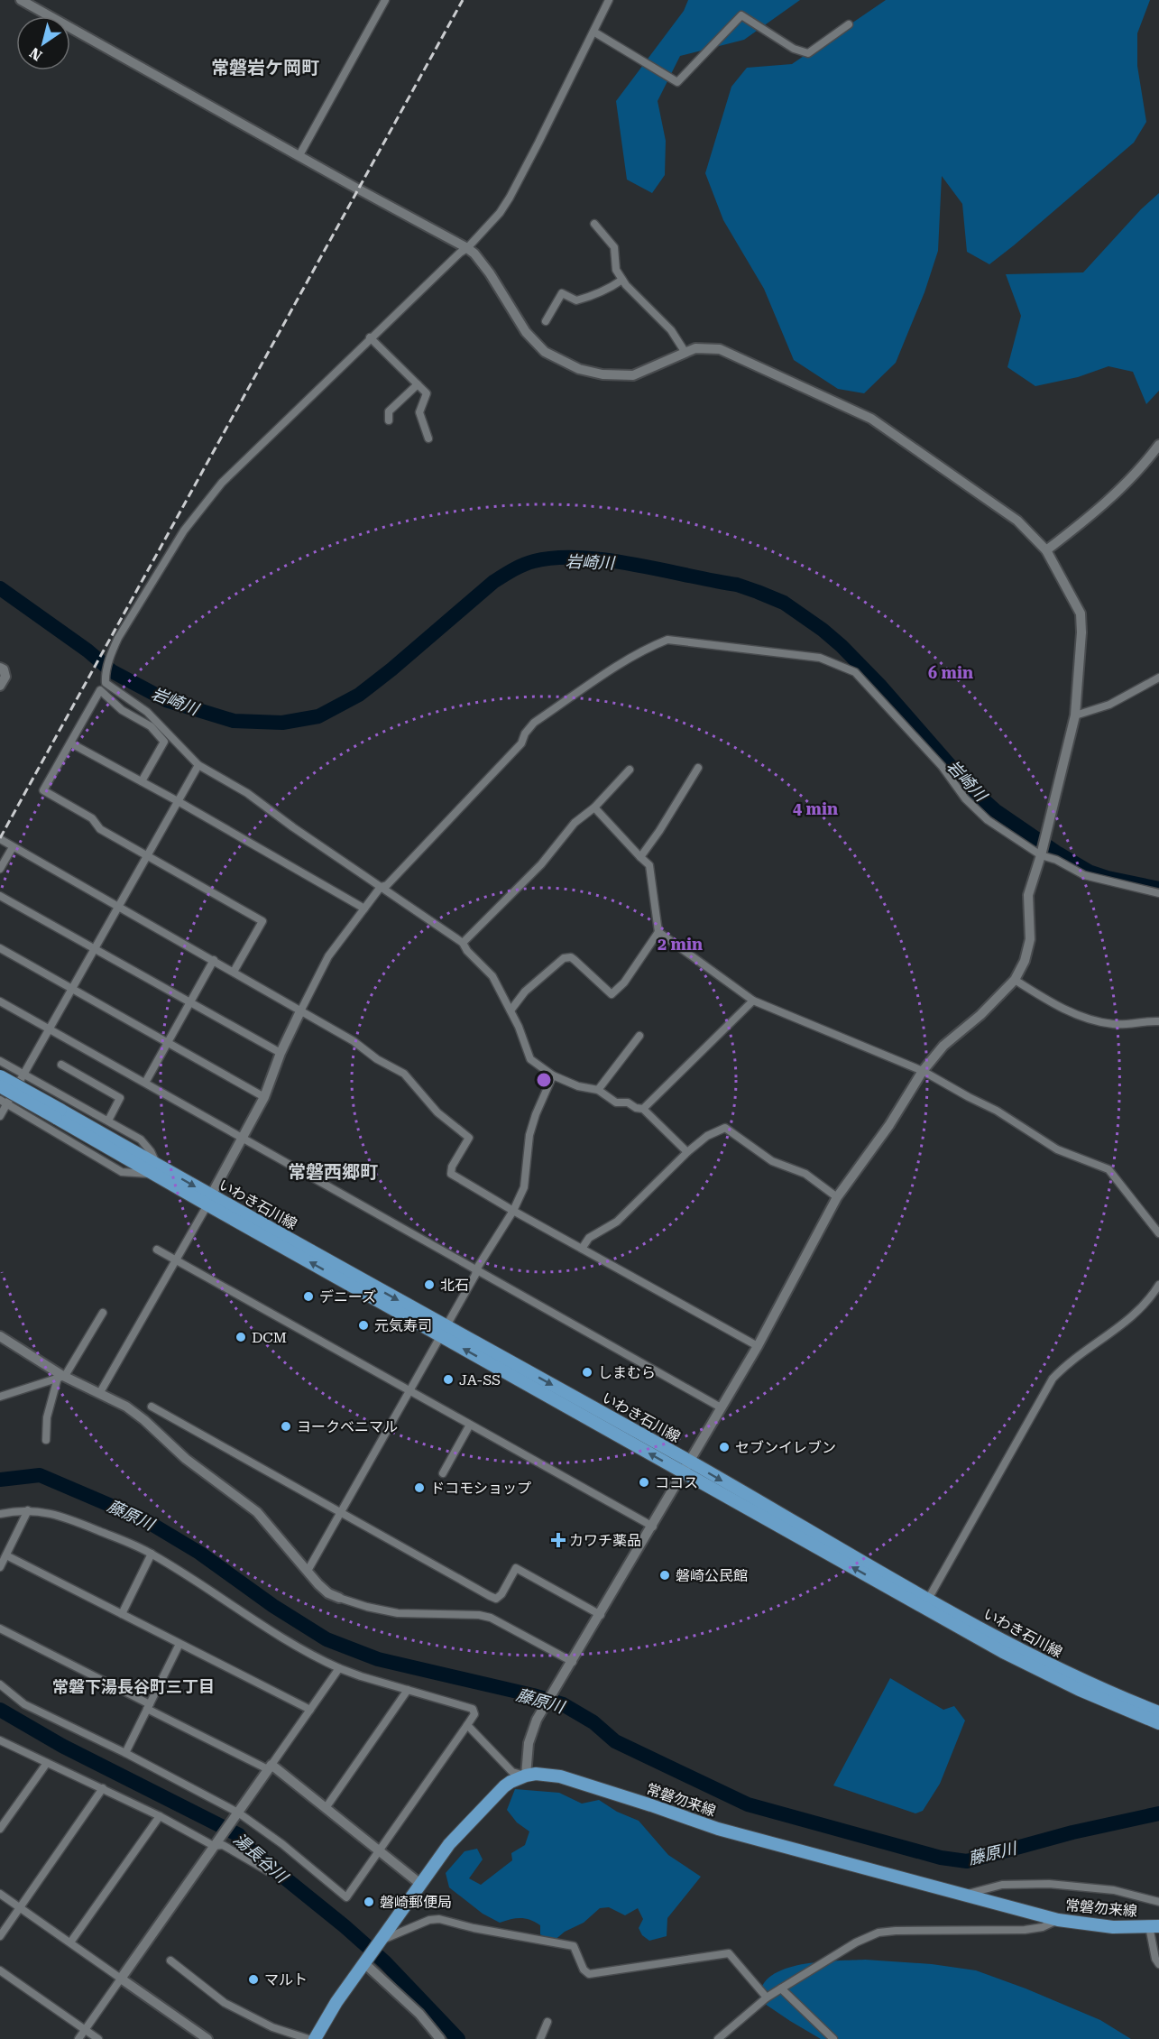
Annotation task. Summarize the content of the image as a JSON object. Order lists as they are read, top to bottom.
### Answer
{
  "streets": {
    "main road": ["いわき石川線", "常磐勿来線"]
  },
  "districts": ["常磐岩ケ岡町", "常磐西郷町", "常磐下湯長谷町三丁目"],
  "water": ["岩崎川", "藤原川", "湯長谷川"],
  "places": {
    "other": [
      "北石",
      "デニーズ",
      "元気寿司",
      "DCM",
      "しまむら",
      "JA-SS",
      "ヨークベニマル",
      "セブンイレブン",
      "ココス",
      "ドコモショップ",
      "磐崎公民館",
      "磐崎郵便局",
      "マルト"
    ],
    "health": ["カワチ薬品"]
  },
  "north": "bottom left",
  "rings": ["6 min", "4 min", "2 min"]
}
